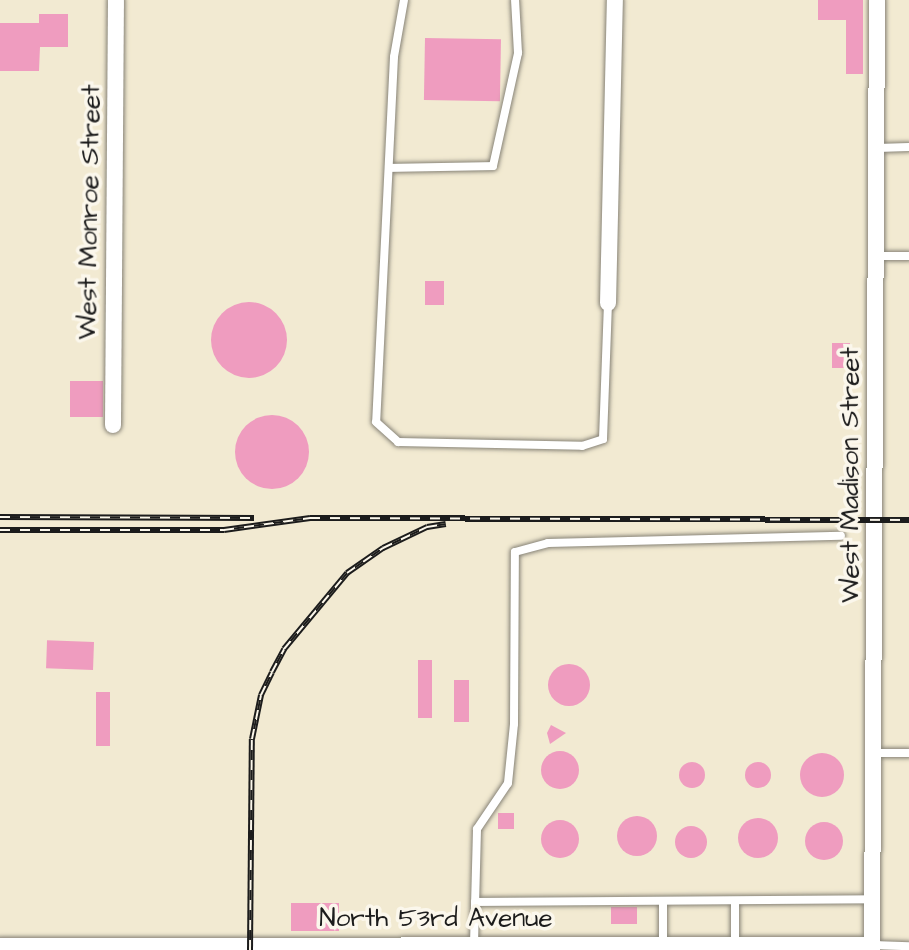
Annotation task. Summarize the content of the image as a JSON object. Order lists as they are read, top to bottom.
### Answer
{
  "streets": {
    "street": ["West Monroe Street", "West Madison Street", "North 53rd Avenue"]
  },
  "crossings": [
    ["West Madison Street", "North 53rd Avenue"]
  ]
}
